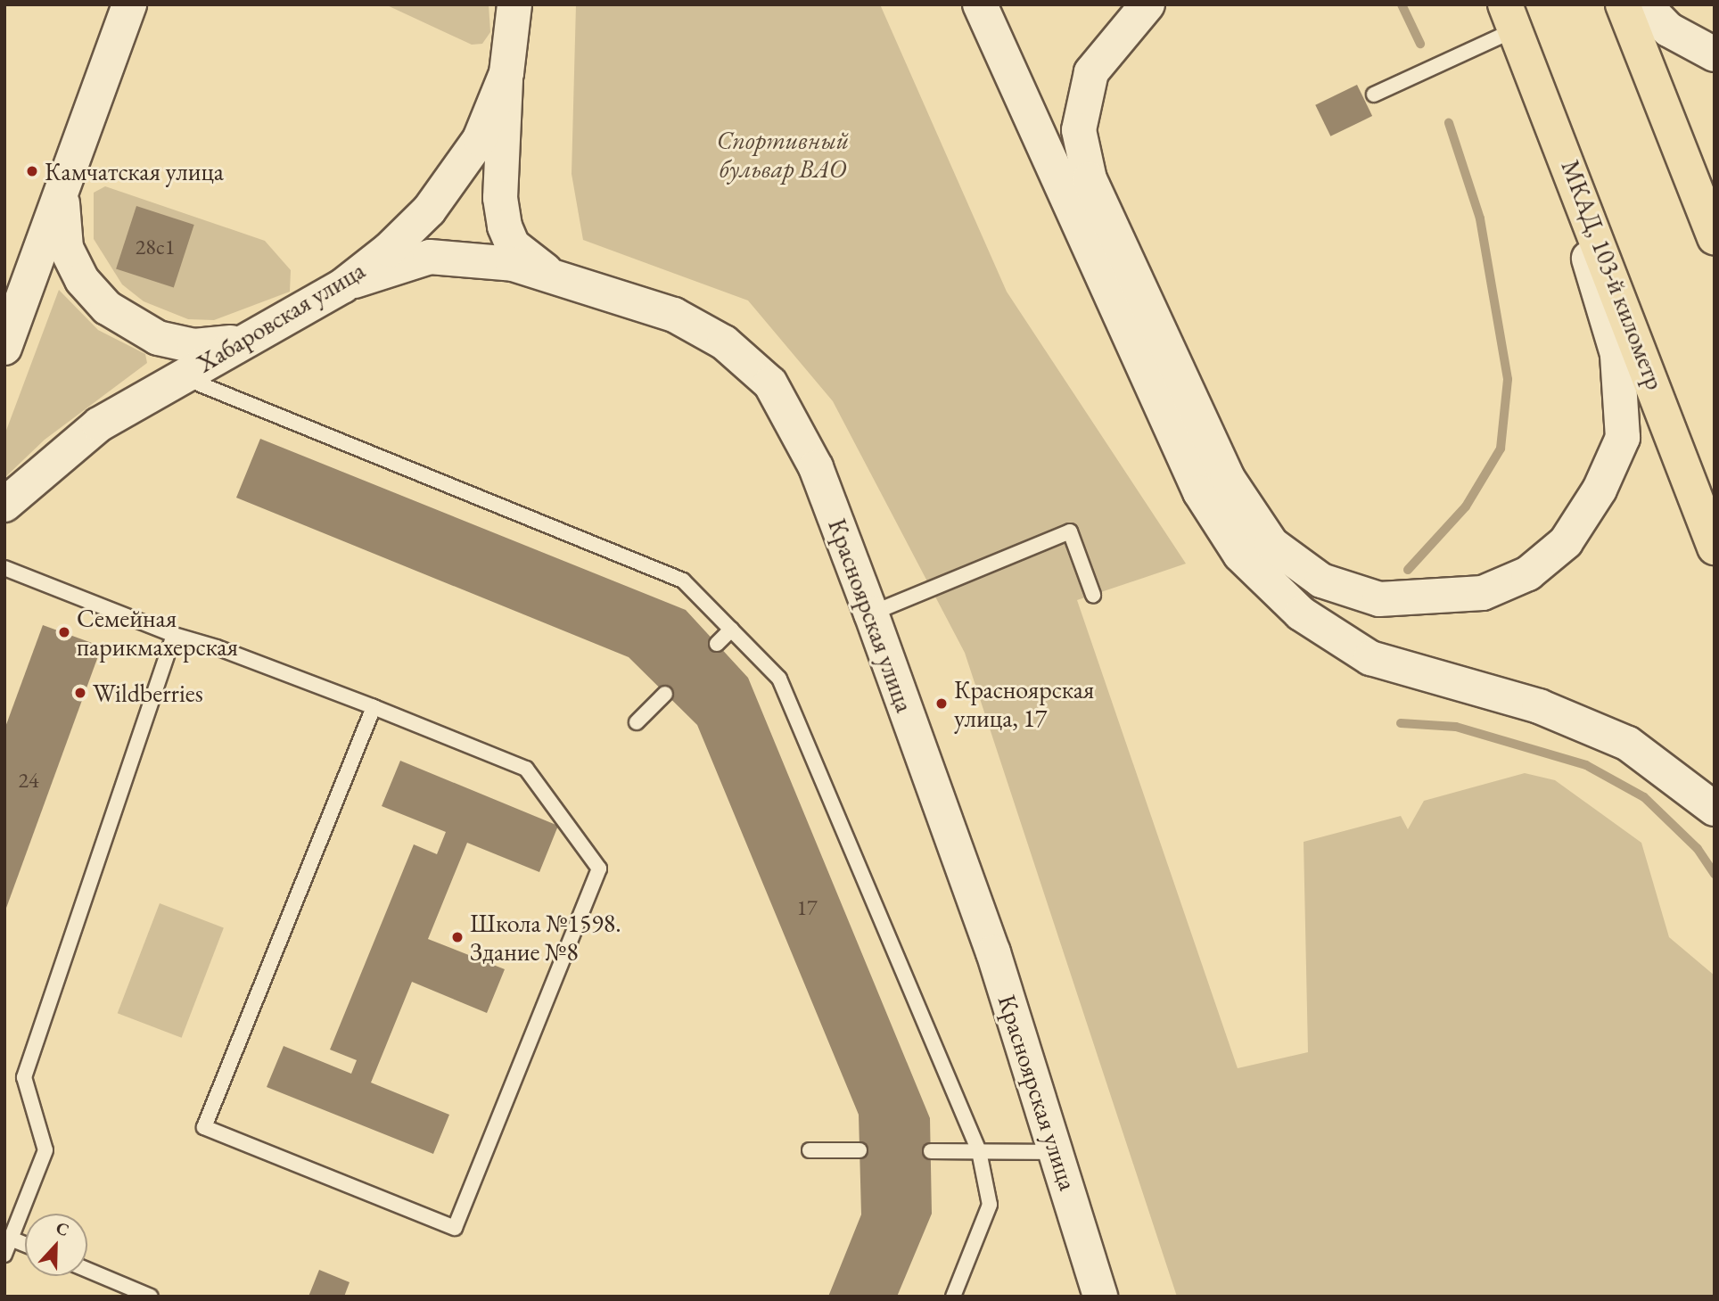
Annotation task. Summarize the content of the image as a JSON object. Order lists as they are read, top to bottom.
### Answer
{
  "streets": {
    "highway": ["МКАД, 103-й километр"],
    "main road": ["Хабаровская улица", "Красноярская улица"]
  },
  "crossings": [
    ["Хабаровская улица", "Красноярская улица"]
  ],
  "parks": ["Спортивный бульвар ВАО"],
  "places": [
    "Камчатская улица",
    "Семейная парикмахерская",
    "Wildberries",
    "Красноярская улица, 17",
    "Школа №1598. Здание №8"
  ],
  "house_numbers": ["28с1", "24", "17"],
  "north": "top"
}
